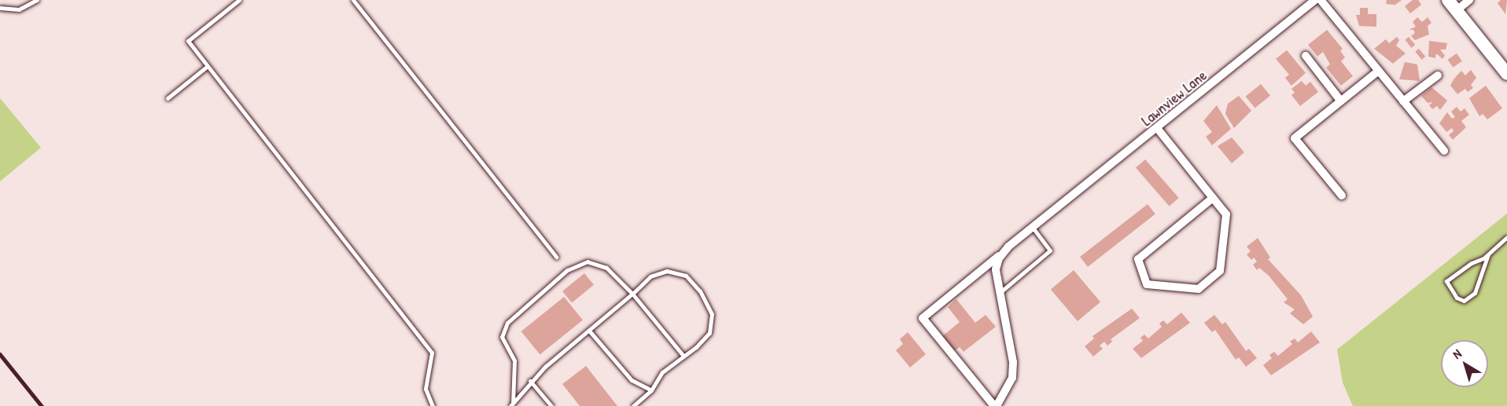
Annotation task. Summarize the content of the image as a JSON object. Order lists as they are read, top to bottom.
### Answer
{
  "streets": {
    "street": ["Lawnview Lane"]
  },
  "north": "top left"
}
